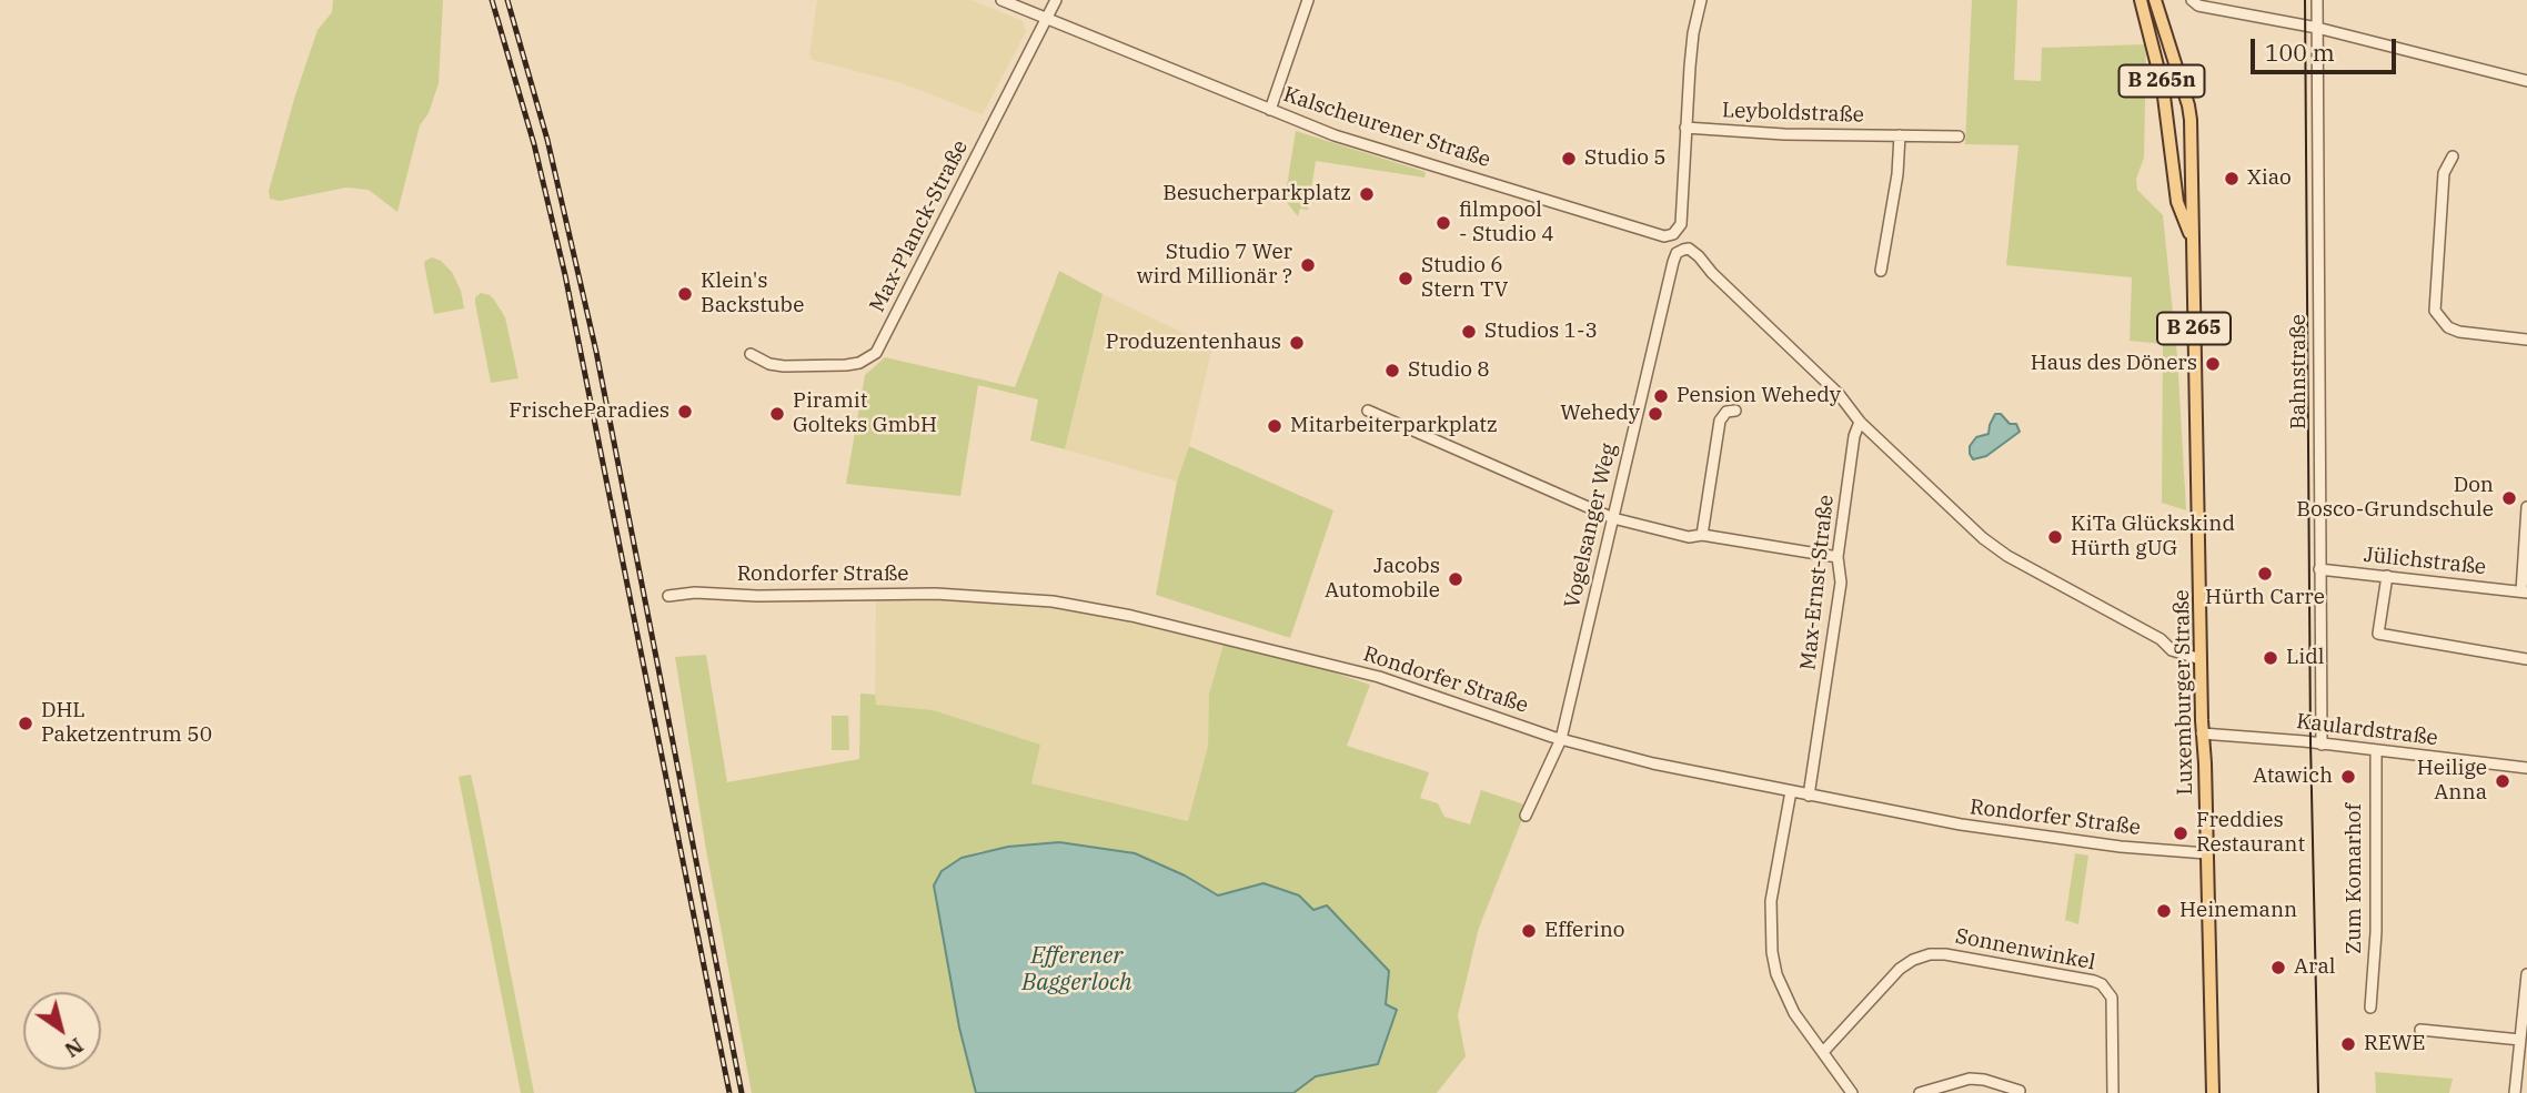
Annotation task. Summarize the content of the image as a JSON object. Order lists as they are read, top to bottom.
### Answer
{
  "streets": {
    "main road": ["B 265n", "B 265", "Luxemburger Straße"],
    "street": [
      "Leyboldstraße",
      "Kalscheurener Straße",
      "Max-Planck-Straße",
      "Bahnstraße",
      "Vogelsanger Weg",
      "Jülichstraße",
      "Rondorfer Straße",
      "Max-Ernst-Straße",
      "Kaulardstraße",
      "Zum Komarhof",
      "Sonnenwinkel"
    ]
  },
  "crossings": [
    ["B 265n", "Luxemburger Straße"],
    ["Leyboldstraße", "Kalscheurener Straße"],
    ["Kalscheurener Straße", "Max-Planck-Straße"],
    ["Bahnstraße", "Jülichstraße"],
    ["Bahnstraße", "Kaulardstraße"],
    ["Vogelsanger Weg", "Rondorfer Straße"],
    ["Vogelsanger Weg", "Max-Ernst-Straße"],
    ["Rondorfer Straße", "Max-Ernst-Straße"],
    ["Rondorfer Straße", "Luxemburger Straße"],
    ["Luxemburger Straße", "Kaulardstraße"],
    ["Kaulardstraße", "Zum Komarhof"]
  ],
  "water": ["Efferener Baggerloch"],
  "places": [
    "Studio 5",
    "Xiao",
    "Besucherparkplatz",
    "filmpool - Studio 4",
    "Studio 7 Wer wird Millionär ?",
    "Studio 6 Stern TV",
    "Klein's Backstube",
    "Studios 1-3",
    "Produzentenhaus",
    "Haus des Döners",
    "Studio 8",
    "Pension Wehedy",
    "FrischeParadies",
    "Piramit Golteks GmbH",
    "Wehedy",
    "Mitarbeiterparkplatz",
    "Don Bosco-Grundschule",
    "KiTa Glückskind Hürth gUG",
    "Hürth Carre",
    "Jacobs Automobile",
    "Lidl",
    "DHL Paketzentrum 50",
    "Atawich",
    "Heilige Anna",
    "Freddies Restaurant",
    "Heinemann",
    "Efferino",
    "Aral",
    "REWE"
  ],
  "scale_bar": "100 m",
  "north": "bottom right"
}
